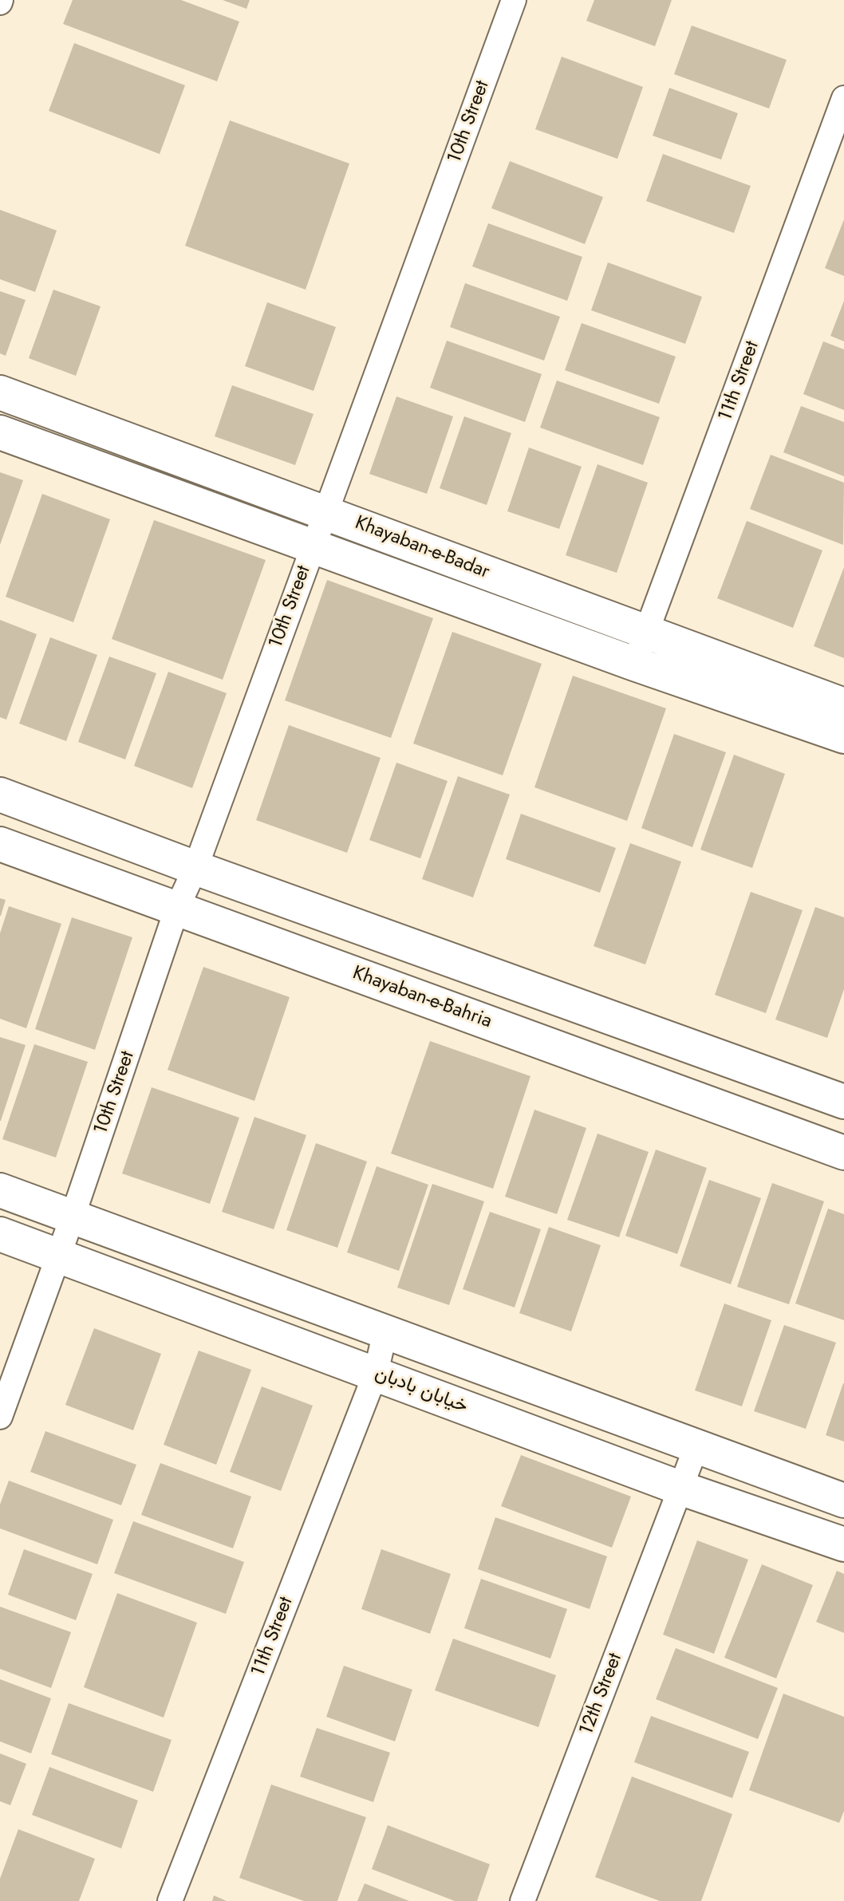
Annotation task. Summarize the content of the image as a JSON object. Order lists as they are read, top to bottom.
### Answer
{
  "streets": {
    "main road": ["Khayaban-e-Badar", "Khayaban-e-Bahria", "خیابان بادبان"],
    "street": ["10th Street", "11th Street", "12th Street"]
  },
  "crossings": [
    ["10th Street", "Khayaban-e-Badar"],
    ["10th Street", "Khayaban-e-Bahria"],
    ["10th Street", "خیابان بادبان"],
    ["11th Street", "Khayaban-e-Badar"],
    ["11th Street", "خیابان بادبان"],
    ["خیابان بادبان", "12th Street"]
  ]
}
